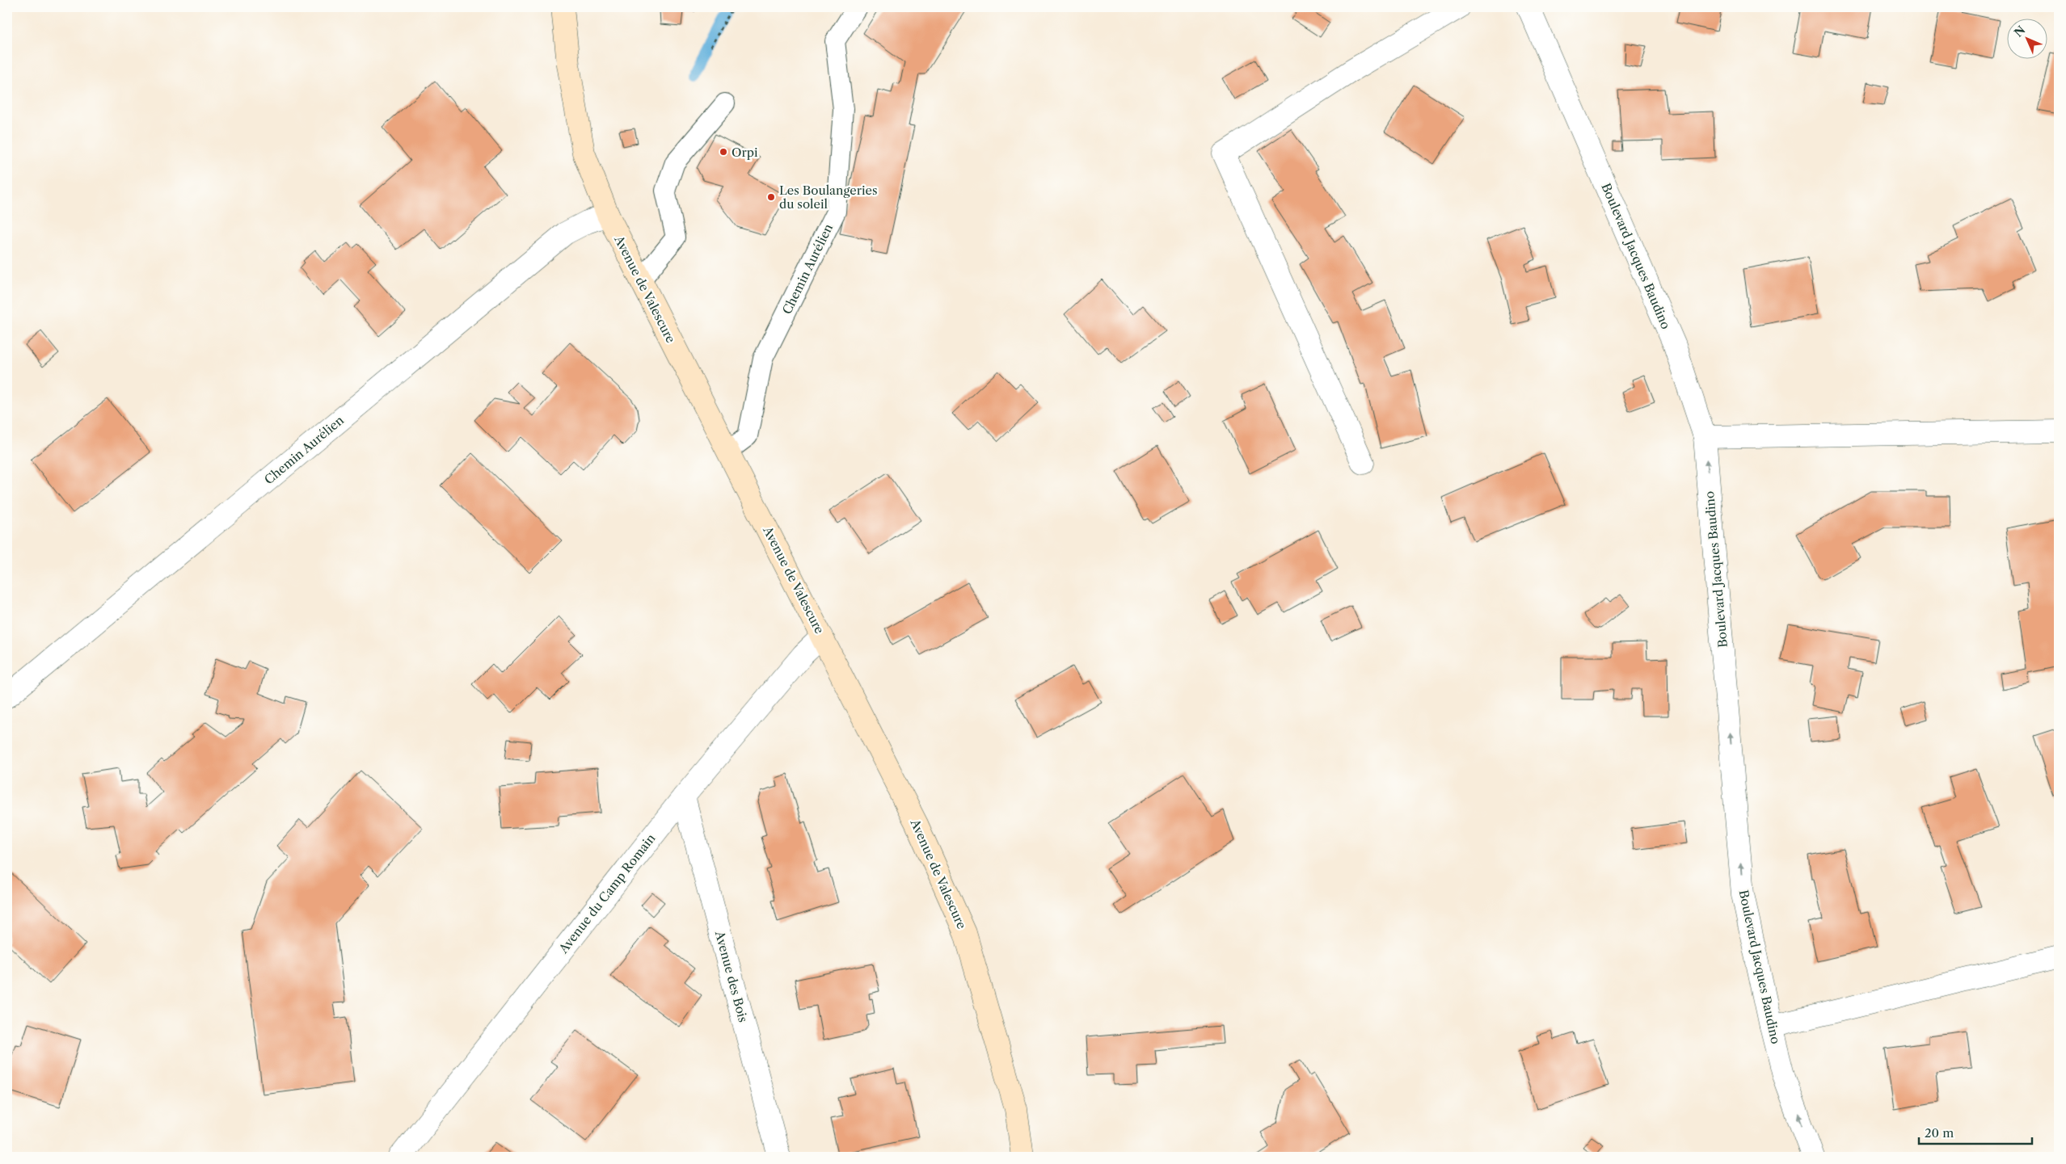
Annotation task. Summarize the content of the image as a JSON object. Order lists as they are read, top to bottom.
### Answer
{
  "streets": {
    "main road": ["Avenue de Valescure"],
    "street": [
      "Boulevard Jacques Baudino",
      "Chemin Aurélien",
      "Avenue du Camp Romain",
      "Avenue des Bois"
    ]
  },
  "crossings": [
    ["Chemin Aurélien", "Avenue de Valescure"],
    ["Avenue de Valescure", "Avenue du Camp Romain"],
    ["Avenue du Camp Romain", "Avenue des Bois"]
  ],
  "one_way": ["Boulevard Jacques Baudino"],
  "places": ["Orpi", "Les Boulangeries du soleil"],
  "scale_bar": "20 m",
  "north": "top left"
}
